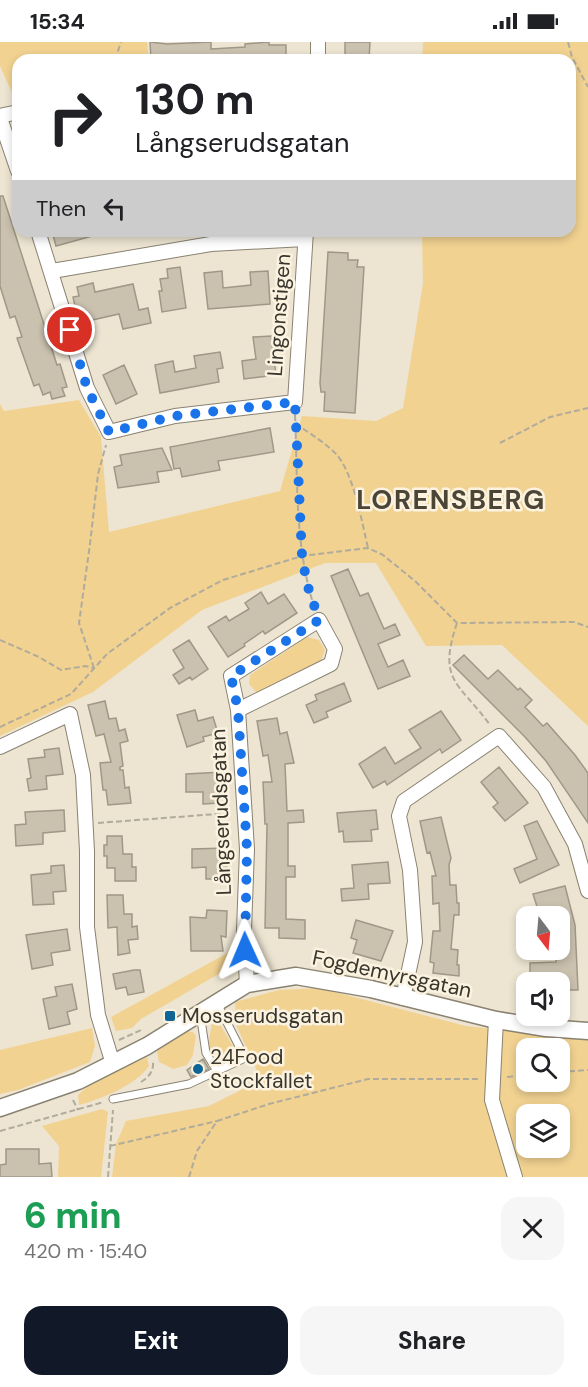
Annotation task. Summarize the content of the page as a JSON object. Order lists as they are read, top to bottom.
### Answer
{
  "streets": {
    "street": ["Lingonstigen", "Långserudsgatan", "Fogdemyrsgatan"]
  },
  "crossings": [
    ["Långserudsgatan", "Fogdemyrsgatan"]
  ],
  "districts": ["LORENSBERG"],
  "places": {
    "transit": ["Mosserudsgatan"],
    "other": ["24Food Stockfallet"]
  },
  "north": "bottom",
  "page": {
    "status": "15:34",
    "turn": ["130 m", "Långserudsgatan"],
    "then": "Then",
    "heading": ["6 min", "420 m · 15:40"],
    "buttons": ["Exit", "Share"]
  }
}
